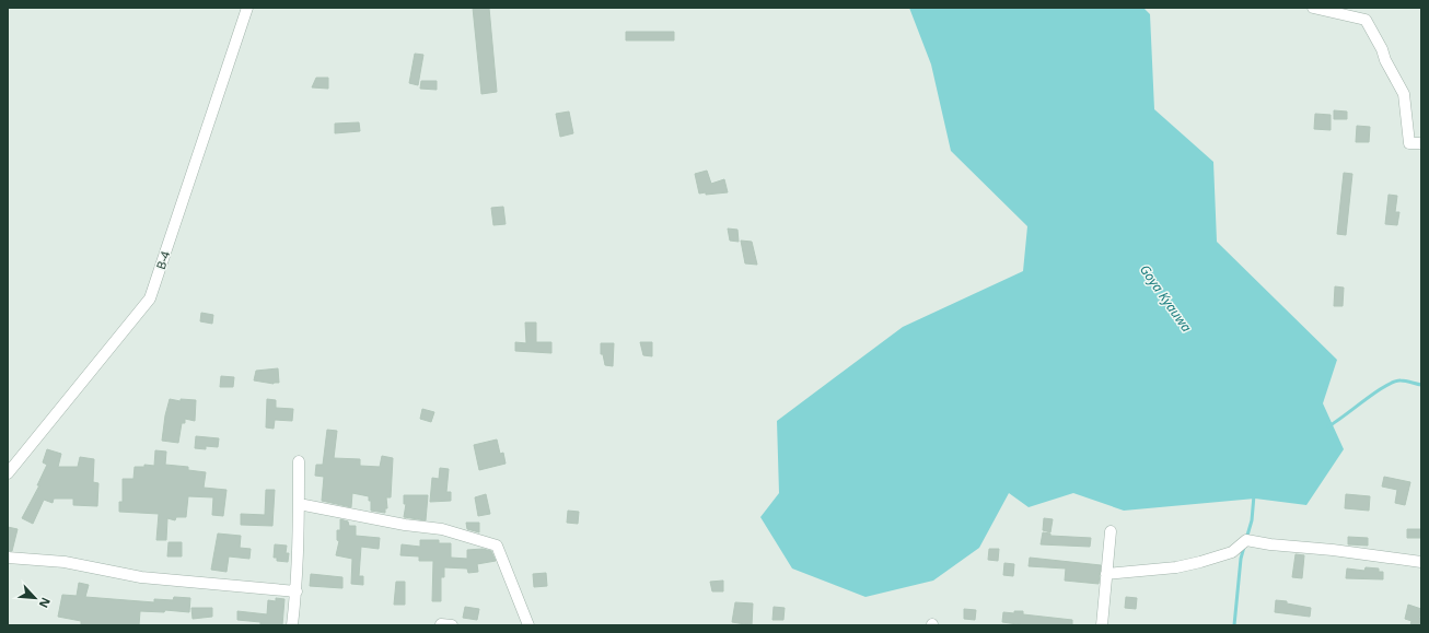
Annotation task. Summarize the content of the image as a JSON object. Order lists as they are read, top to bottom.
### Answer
{
  "streets": {
    "street": ["B-4"]
  },
  "water": ["Goya Kyauwa"],
  "north": "bottom right"
}
